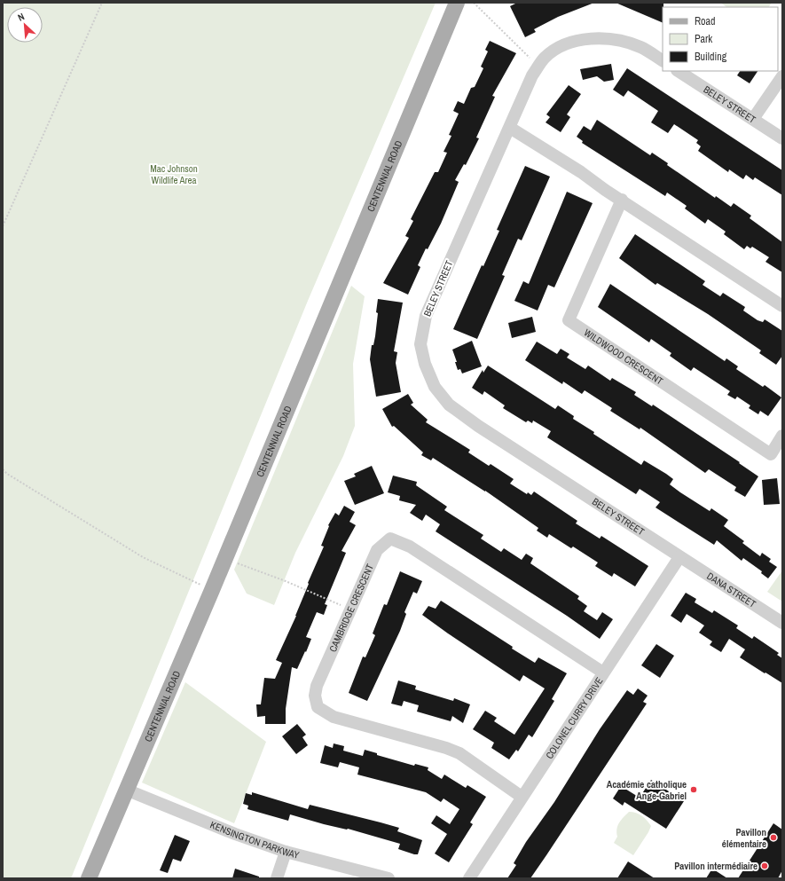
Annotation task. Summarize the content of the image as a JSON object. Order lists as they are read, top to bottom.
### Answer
{
  "streets": {
    "main road": ["CENTENNIAL ROAD"],
    "street": [
      "BELEY STREET",
      "WILDWOOD CRESCENT",
      "DANA STREET",
      "CAMBRIDGE CRESCENT",
      "COLONEL CURRY DRIVE",
      "KENSINGTON PARKWAY"
    ]
  },
  "crossings": [
    ["BELEY STREET", "DANA STREET"],
    ["BELEY STREET", "COLONEL CURRY DRIVE"],
    ["CENTENNIAL ROAD", "KENSINGTON PARKWAY"],
    ["DANA STREET", "COLONEL CURRY DRIVE"],
    ["CAMBRIDGE CRESCENT", "COLONEL CURRY DRIVE"]
  ],
  "parks": ["Mac Johnson Wildlife Area"],
  "places": ["Académie catholique Ange-Gabriel", "Pavillon élémentaire", "Pavillon intermédiaire"],
  "legend": ["Road", "Park", "Building"],
  "north": "top left"
}
